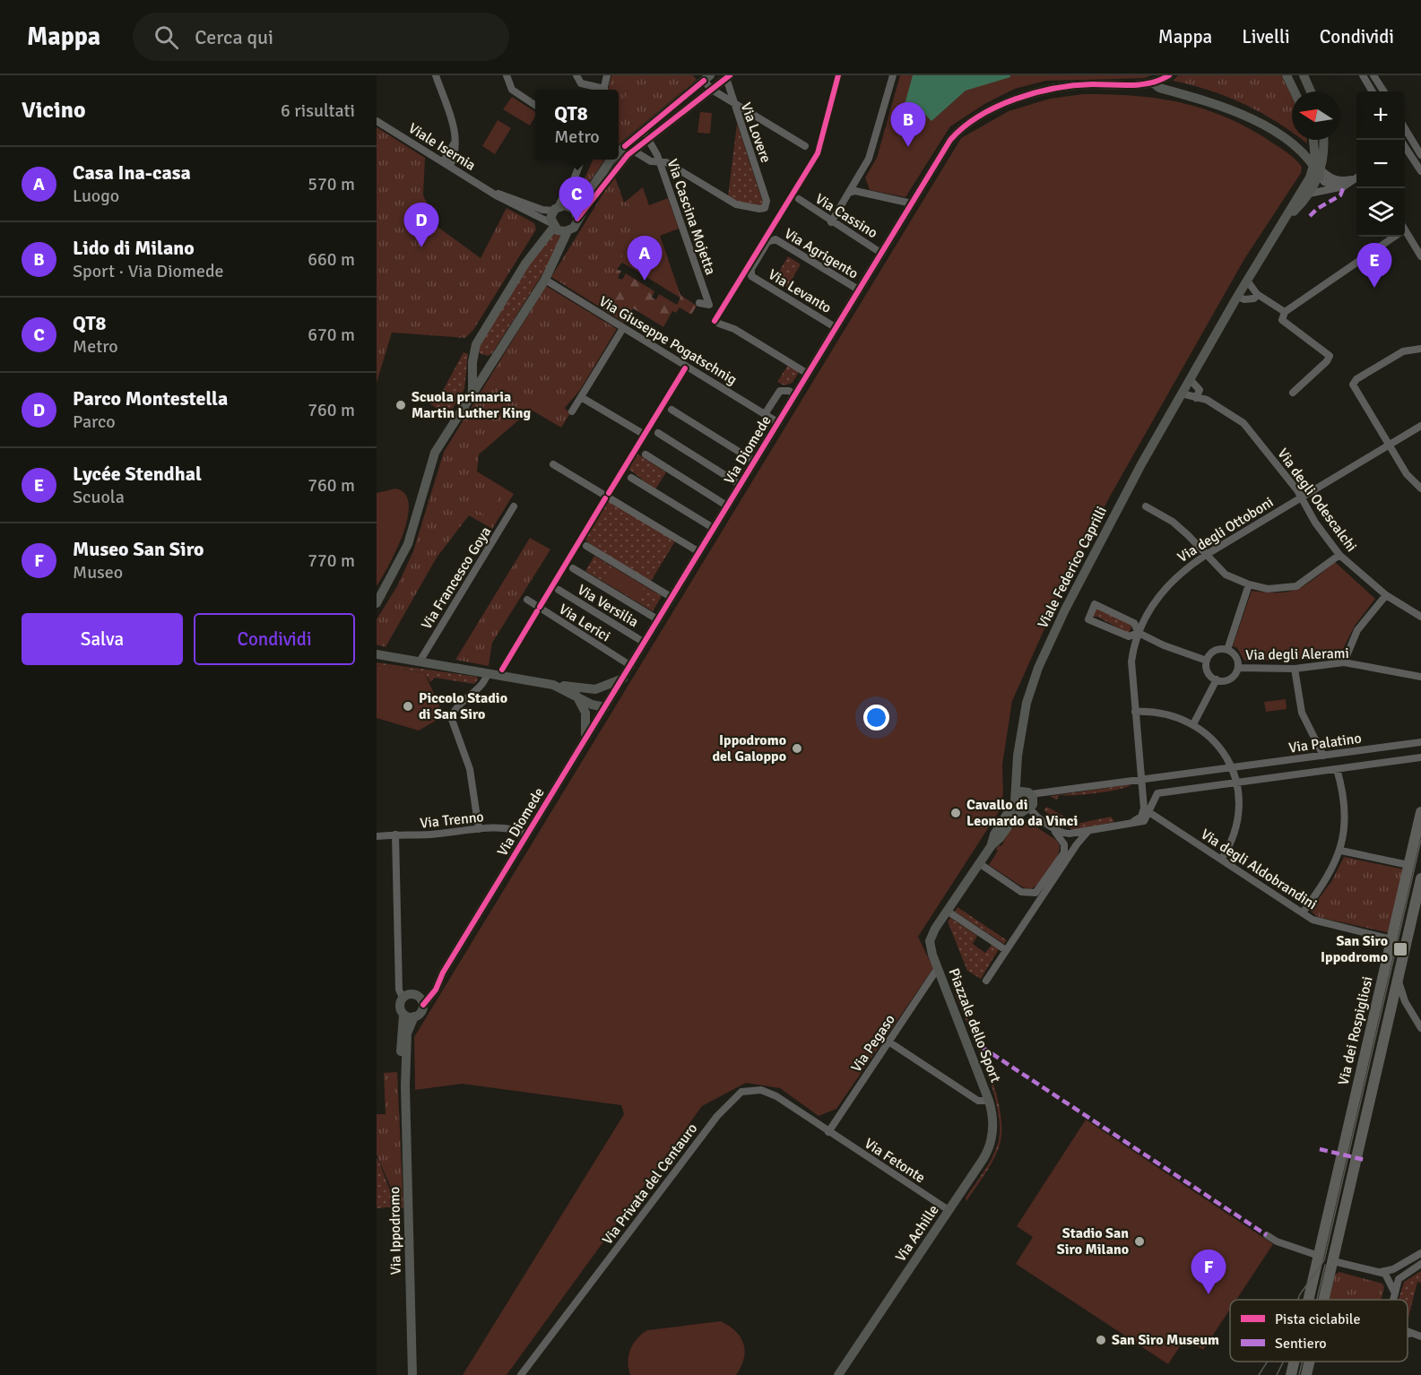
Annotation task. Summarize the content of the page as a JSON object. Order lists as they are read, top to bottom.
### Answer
{
  "streets": {
    "main road": ["Via dei Rospigliosi"],
    "street": [
      "Via Lovere",
      "Viale Isernia",
      "Via Cassino",
      "Via Cascina Mojetta",
      "Via Agrigento",
      "Via Levanto",
      "Via Giuseppe Pogatschnig",
      "Via Diomede",
      "Via degli Odescalchi",
      "Via degli Ottoboni",
      "Viale Federico Caprilli",
      "Via Francesco Goya",
      "Via Versilia",
      "Via Lerici",
      "Via degli Alerami",
      "Via Palatino",
      "Via Trenno",
      "Via degli Aldobrandini",
      "Piazzale dello Sport",
      "Via Pegaso",
      "Via Fetonte",
      "Via Privata del Centauro",
      "Via Ippodromo",
      "Via Achille"
    ]
  },
  "crossings": [
    ["Via Lovere", "Via Cascina Mojetta"],
    ["Via Cassino", "Via Diomede"],
    ["Via Agrigento", "Via Levanto"],
    ["Via Agrigento", "Via Diomede"],
    ["Via Levanto", "Via Diomede"],
    ["Via Giuseppe Pogatschnig", "Via Diomede"],
    ["Via Diomede", "Viale Federico Caprilli"],
    ["Via Diomede", "Via Versilia"],
    ["Via Diomede", "Via Lerici"],
    ["Via Diomede", "Via Trenno"],
    ["Via Diomede", "Via Ippodromo"],
    ["Via degli Odescalchi", "Via degli Ottoboni"],
    ["Via degli Ottoboni", "Via Palatino"],
    ["Via degli Ottoboni", "Piazzale dello Sport"],
    ["Viale Federico Caprilli", "Piazzale dello Sport"],
    ["Via Palatino", "Via degli Aldobrandini"],
    ["Via Palatino", "Piazzale dello Sport"],
    ["Via degli Aldobrandini", "Via dei Rospigliosi"],
    ["Piazzale dello Sport", "Via Pegaso"],
    ["Piazzale dello Sport", "Via Achille"],
    ["Via Pegaso", "Via Fetonte"],
    ["Via Pegaso", "Via Privata del Centauro"],
    ["Via Fetonte", "Via Privata del Centauro"],
    ["Via Fetonte", "Via Achille"]
  ],
  "places": {
    "other": [
      "Scuola primaria Martin Luther King",
      "Piccolo Stadio di San Siro",
      "Ippodromo del Galoppo",
      "Cavallo di Leonardo da Vinci",
      "Stadio San Siro Milano",
      "San Siro Museum"
    ],
    "transit": ["San Siro Ippodromo"]
  },
  "legend": ["Pista ciclabile", "Sentiero"],
  "north": "left",
  "page": {
    "header": "Mappa",
    "search": "Cerca qui",
    "nav": ["Mappa", "Livelli", "Condividi"],
    "heading": ["Vicino", "6 risultati"],
    "popup": ["QT8", "Metro"],
    "map_buttons": ["+", "−"],
    "pins": [
      "B",
      "C",
      "D",
      "A",
      "E",
      "F"
    ],
    "list": [
      {
        "mark": "A",
        "name": "Casa Ina-casa",
        "note": "Luogo",
        "value": "570 m"
      },
      {
        "mark": "B",
        "name": "Lido di Milano",
        "note": "Sport · Via Diomede",
        "value": "660 m"
      },
      {
        "mark": "C",
        "name": "QT8",
        "note": "Metro",
        "value": "670 m"
      },
      {
        "mark": "D",
        "name": "Parco Montestella",
        "note": "Parco",
        "value": "760 m"
      },
      {
        "mark": "E",
        "name": "Lycée Stendhal",
        "note": "Scuola",
        "value": "760 m"
      },
      {
        "mark": "F",
        "name": "Museo San Siro",
        "note": "Museo",
        "value": "770 m"
      }
    ],
    "buttons": ["Salva", "Condividi"]
  }
}
